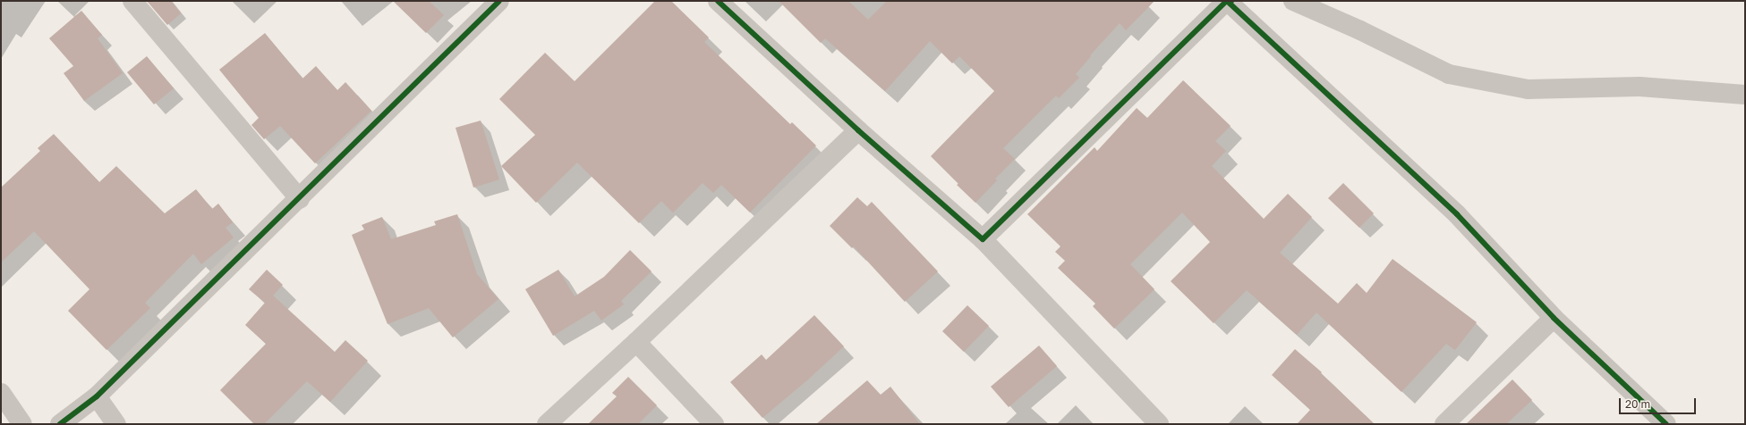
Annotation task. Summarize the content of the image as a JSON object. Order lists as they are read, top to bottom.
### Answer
{
  "scale_bar": "20 m"
}
